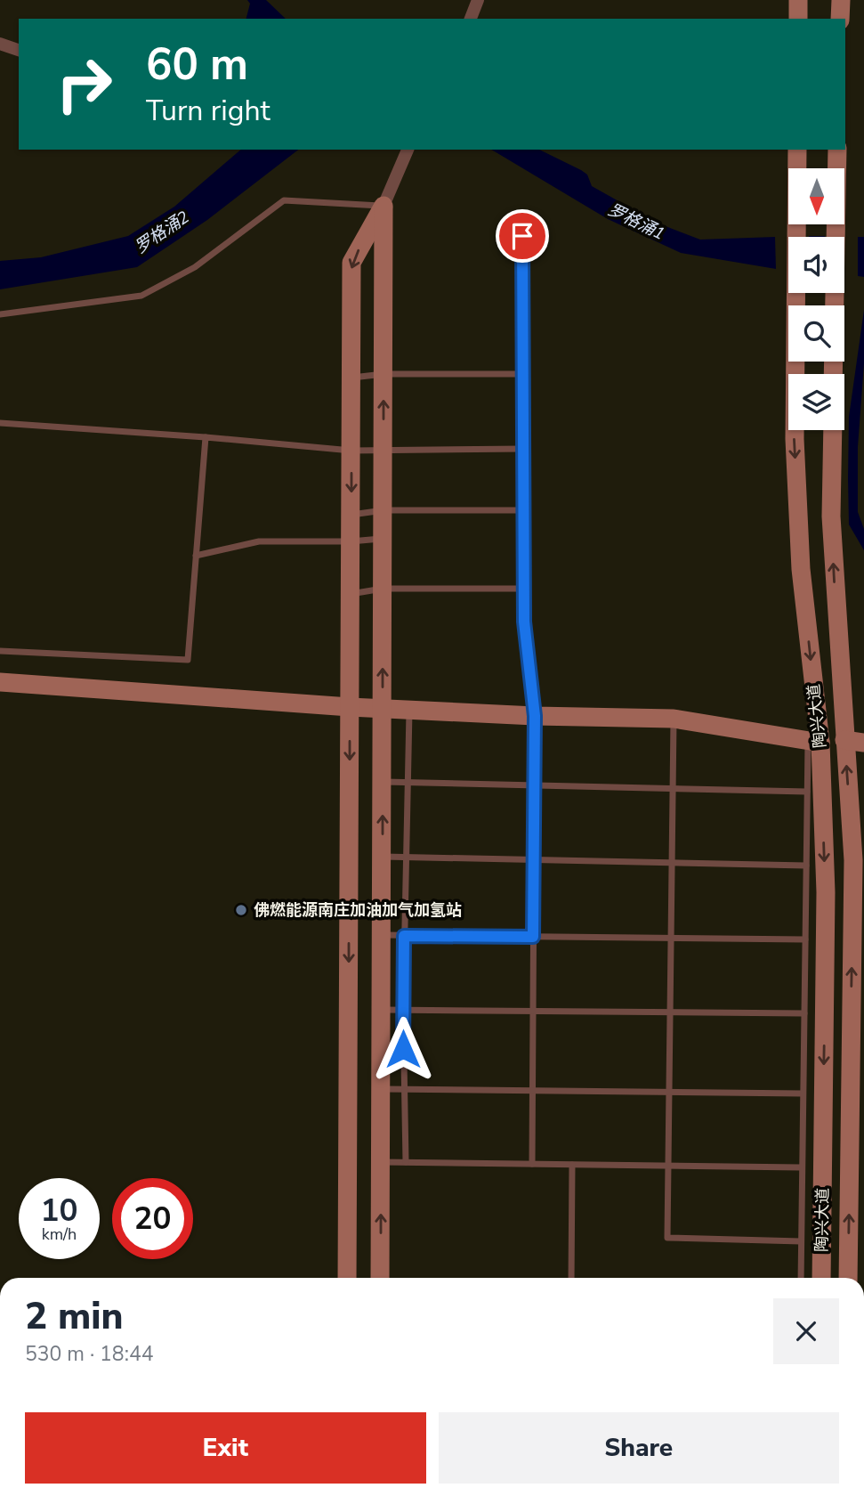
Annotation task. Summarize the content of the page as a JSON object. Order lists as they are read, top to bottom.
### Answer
{
  "streets": {
    "street": ["陶兴大道"]
  },
  "water": ["罗格涌1", "罗格涌2"],
  "places": ["佛燃能源南庄加油加气加氢站"],
  "north": "bottom",
  "page": {
    "turn": ["60 m", "Turn right"],
    "speed": "10 km/h",
    "limit": "20",
    "heading": ["2 min", "530 m · 18:44"],
    "buttons": ["Exit", "Share"]
  }
}
